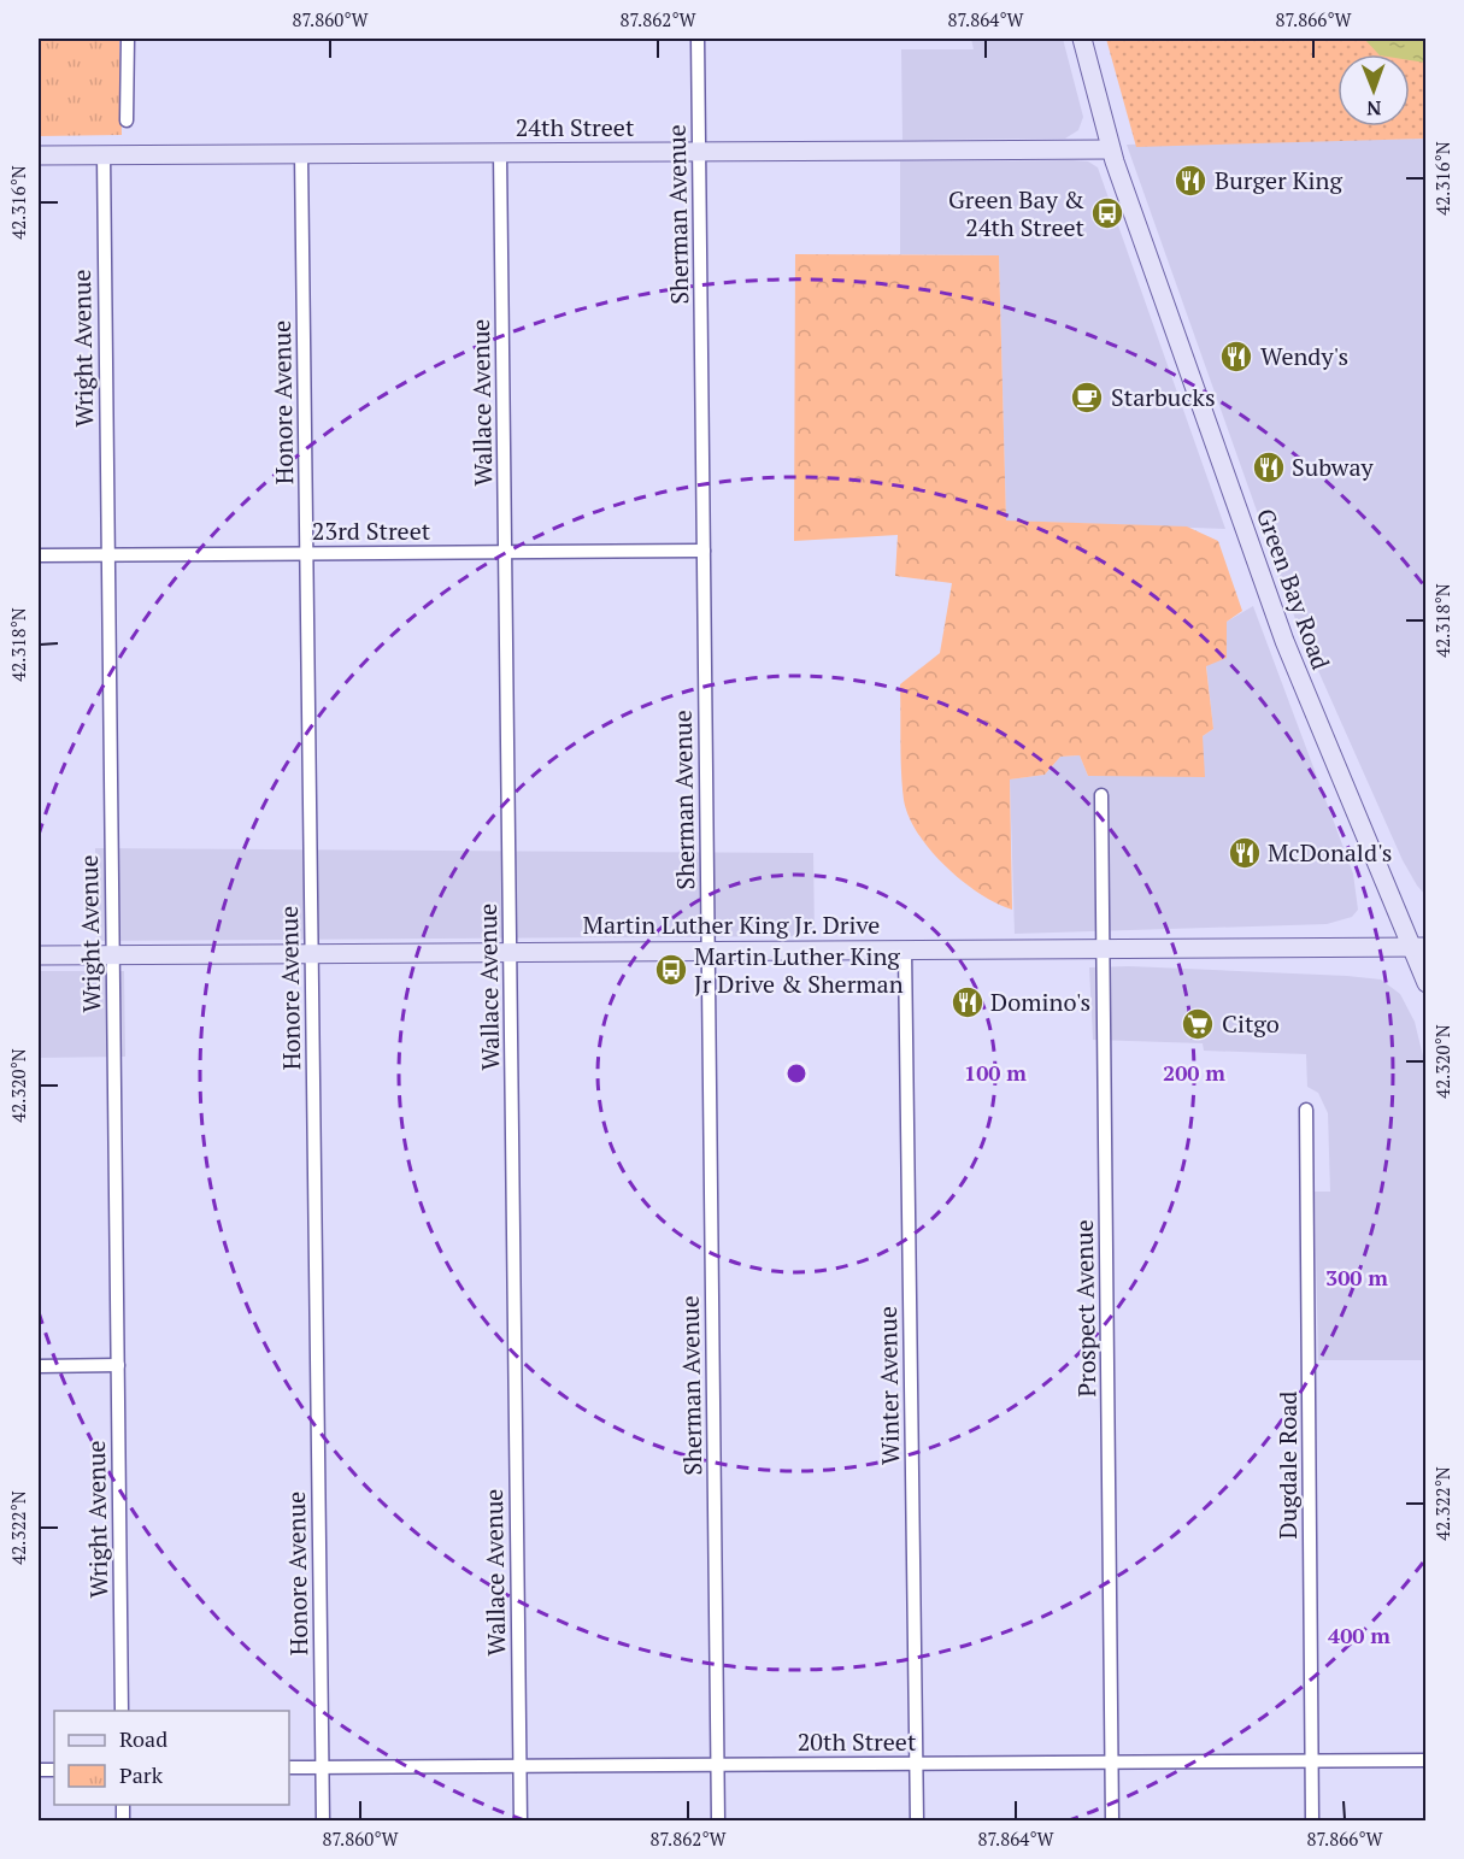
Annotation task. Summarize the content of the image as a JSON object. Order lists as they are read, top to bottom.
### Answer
{
  "streets": {
    "street": [
      "24th Street",
      "Sherman Avenue",
      "Wright Avenue",
      "Honore Avenue",
      "Wallace Avenue",
      "23rd Street",
      "Green Bay Road",
      "Martin Luther King Jr. Drive",
      "Prospect Avenue",
      "Winter Avenue",
      "Dugdale Road",
      "20th Street"
    ]
  },
  "crossings": [
    ["24th Street", "Sherman Avenue"],
    ["24th Street", "Wright Avenue"],
    ["24th Street", "Honore Avenue"],
    ["24th Street", "Wallace Avenue"],
    ["24th Street", "Green Bay Road"],
    ["Sherman Avenue", "23rd Street"],
    ["Sherman Avenue", "Martin Luther King Jr. Drive"],
    ["Sherman Avenue", "20th Street"],
    ["Wright Avenue", "23rd Street"],
    ["Wright Avenue", "Martin Luther King Jr. Drive"],
    ["Honore Avenue", "23rd Street"],
    ["Honore Avenue", "Martin Luther King Jr. Drive"],
    ["Honore Avenue", "20th Street"],
    ["Wallace Avenue", "23rd Street"],
    ["Wallace Avenue", "Martin Luther King Jr. Drive"],
    ["Wallace Avenue", "20th Street"],
    ["Green Bay Road", "Martin Luther King Jr. Drive"],
    ["Martin Luther King Jr. Drive", "Prospect Avenue"],
    ["Martin Luther King Jr. Drive", "Winter Avenue"],
    ["Prospect Avenue", "20th Street"],
    ["Winter Avenue", "20th Street"],
    ["Dugdale Road", "20th Street"]
  ],
  "places": {
    "restaurant": [
      "Burger King",
      "Wendy's",
      "Subway",
      "McDonald's",
      "Domino's"
    ],
    "bus stop": ["Green Bay & 24th Street", "Martin Luther King Jr Drive & Sherman"],
    "cafe": ["Starbucks"],
    "supermarket": ["Citgo"]
  },
  "legend": ["Road", "Park"],
  "north": "bottom",
  "coordinates": [
    "87.860°W",
    "87.862°W",
    "87.864°W",
    "87.866°W",
    "42.316°N",
    "42.318°N",
    "42.320°N",
    "42.322°N"
  ],
  "rings": [
    "100 m",
    "200 m",
    "300 m",
    "400 m"
  ]
}
